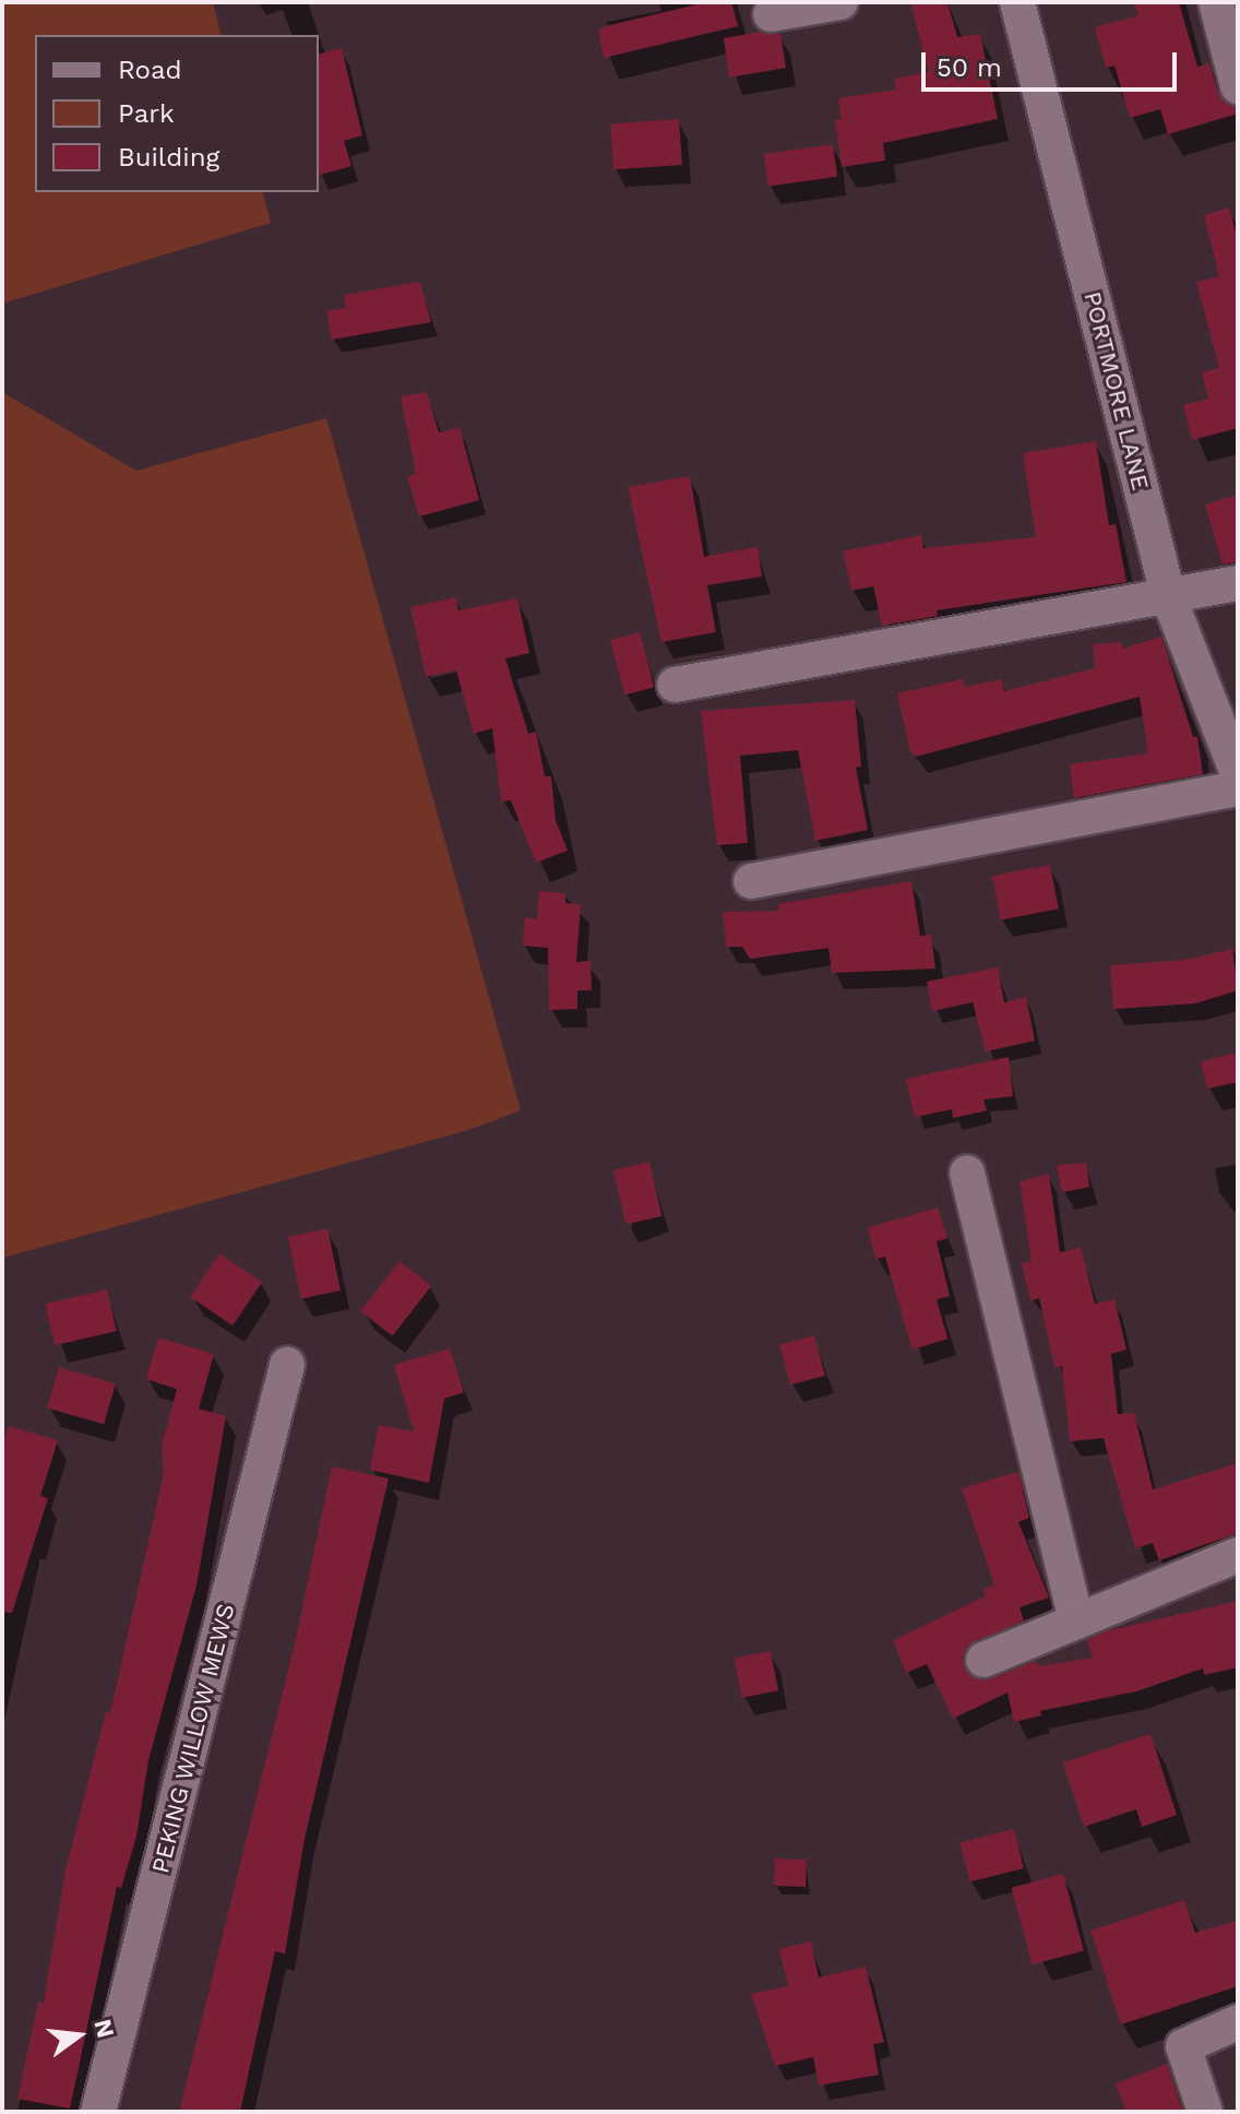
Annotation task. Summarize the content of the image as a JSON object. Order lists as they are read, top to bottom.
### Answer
{
  "streets": {
    "street": ["PORTMORE LANE", "PEKING WILLOW MEWS"]
  },
  "legend": ["Road", "Park", "Building"],
  "scale_bar": "50 m",
  "north": "right"
}
